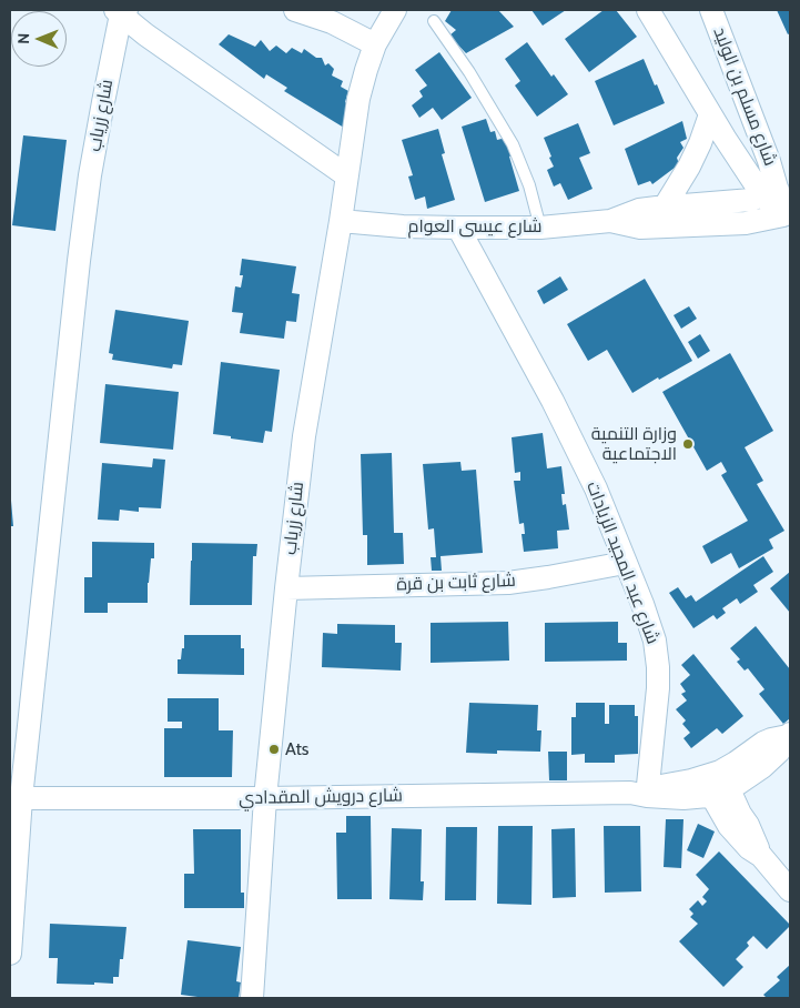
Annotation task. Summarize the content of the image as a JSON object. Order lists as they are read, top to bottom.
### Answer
{
  "streets": {
    "street": [
      "شارع مسلم بن الوليد",
      "شارع زرياب",
      "شارع عيسى العوام",
      "شارع عبد المجيد الزيادات",
      "شارع ثابت بن قرة",
      "شارع درويش المقدادي"
    ]
  },
  "crossings": [
    ["شارع مسلم بن الوليد", "شارع عيسى العوام"],
    ["شارع زرياب", "شارع عيسى العوام"],
    ["شارع زرياب", "شارع ثابت بن قرة"],
    ["شارع زرياب", "شارع درويش المقدادي"],
    ["شارع عيسى العوام", "شارع عبد المجيد الزيادات"],
    ["شارع عبد المجيد الزيادات", "شارع ثابت بن قرة"],
    ["شارع عبد المجيد الزيادات", "شارع درويش المقدادي"]
  ],
  "places": ["وزارة التنمية الاجتماعية", "Ats"],
  "north": "left"
}
